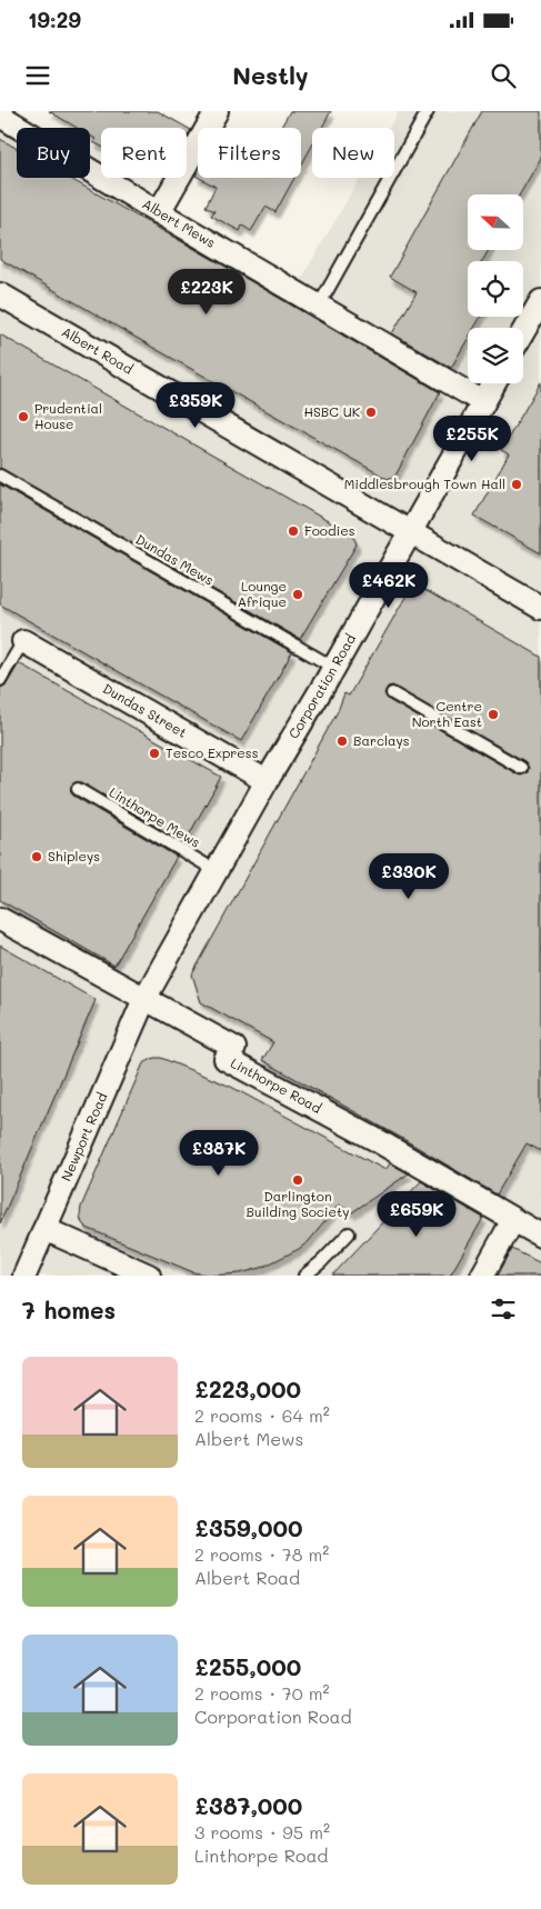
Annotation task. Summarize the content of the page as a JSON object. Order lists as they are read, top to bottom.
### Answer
{
  "streets": {
    "street": [
      "Albert Mews",
      "Albert Road",
      "Corporation Road",
      "Dundas Street",
      "Linthorpe Road",
      "Newport Road"
    ],
    "lane": ["Dundas Mews", "Linthorpe Mews"]
  },
  "crossings": [
    ["Albert Mews", "Corporation Road"],
    ["Albert Road", "Corporation Road"],
    ["Dundas Mews", "Corporation Road"],
    ["Corporation Road", "Dundas Street"],
    ["Corporation Road", "Linthorpe Mews"],
    ["Corporation Road", "Linthorpe Road"],
    ["Corporation Road", "Newport Road"],
    ["Linthorpe Road", "Newport Road"]
  ],
  "places": [
    "HSBC UK",
    "Prudential House",
    "Middlesbrough Town Hall",
    "Foodies",
    "Lounge Afrique",
    "Centre North East",
    "Barclays",
    "Tesco Express",
    "Shipleys",
    "Darlington Building Society"
  ],
  "north": "left",
  "page": {
    "status": "19:29",
    "header": "Nestly",
    "chip": [
      "Buy",
      "Rent",
      "Filters",
      "New"
    ],
    "price": [
      "£223K",
      "£359K",
      "£255K",
      "£462K",
      "£330K",
      "£387K",
      "£659K"
    ],
    "heading": "7 homes",
    "list": [
      {
        "name": "£223,000",
        "note": "2 rooms · 64 m² · Albert Mews"
      },
      {
        "name": "£359,000",
        "note": "2 rooms · 78 m² · Albert Road"
      },
      {
        "name": "£255,000",
        "note": "2 rooms · 70 m² · Corporation Road"
      },
      {
        "name": "£387,000",
        "note": "3 rooms · 95 m² · Linthorpe Road"
      }
    ]
  }
}
